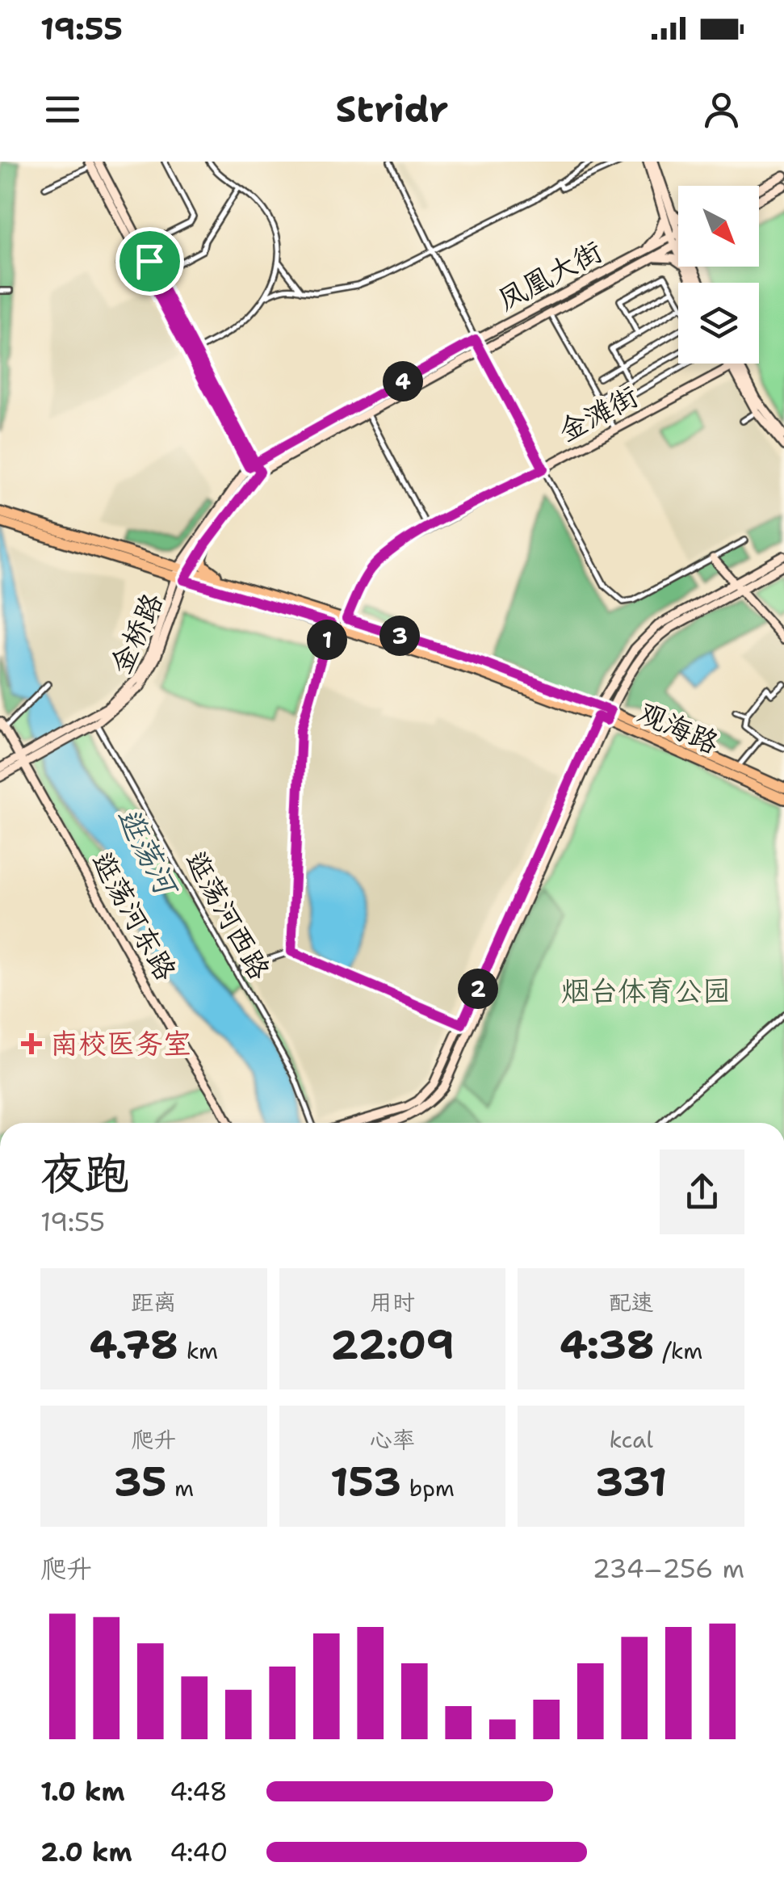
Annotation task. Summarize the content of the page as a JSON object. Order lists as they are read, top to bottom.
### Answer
{
  "streets": {
    "main road": [
      "凤凰大街",
      "金滩街",
      "金桥路",
      "观海路",
      "逛荡河东路"
    ],
    "street": ["逛荡河西路"]
  },
  "crossings": [
    ["凤凰大街", "金桥路"],
    ["凤凰大街", "观海路"],
    ["金滩街", "观海路"],
    ["金桥路", "观海路"],
    ["金桥路", "逛荡河西路"],
    ["金桥路", "逛荡河东路"]
  ],
  "water": ["逛荡河"],
  "parks": ["烟台体育公园"],
  "places": {
    "health": ["南校医务室"]
  },
  "north": "bottom right",
  "page": {
    "status": "19:55",
    "header": "Stridr",
    "pins": [
      "4",
      "3",
      "1",
      "2"
    ],
    "heading": ["夜跑", "19:55"],
    "stats": [
      ["距离", "4.78 km"],
      ["用时", "22:09"],
      ["配速", "4:38 /km"],
      ["爬升", "35 m"],
      ["心率", "153 bpm"],
      ["kcal", "331"]
    ],
    "chart": ["爬升", "234–256 m"],
    "list": [
      {
        "name": "1.0 km",
        "note": "4:48"
      },
      {
        "name": "2.0 km",
        "note": "4:40"
      }
    ]
  }
}
